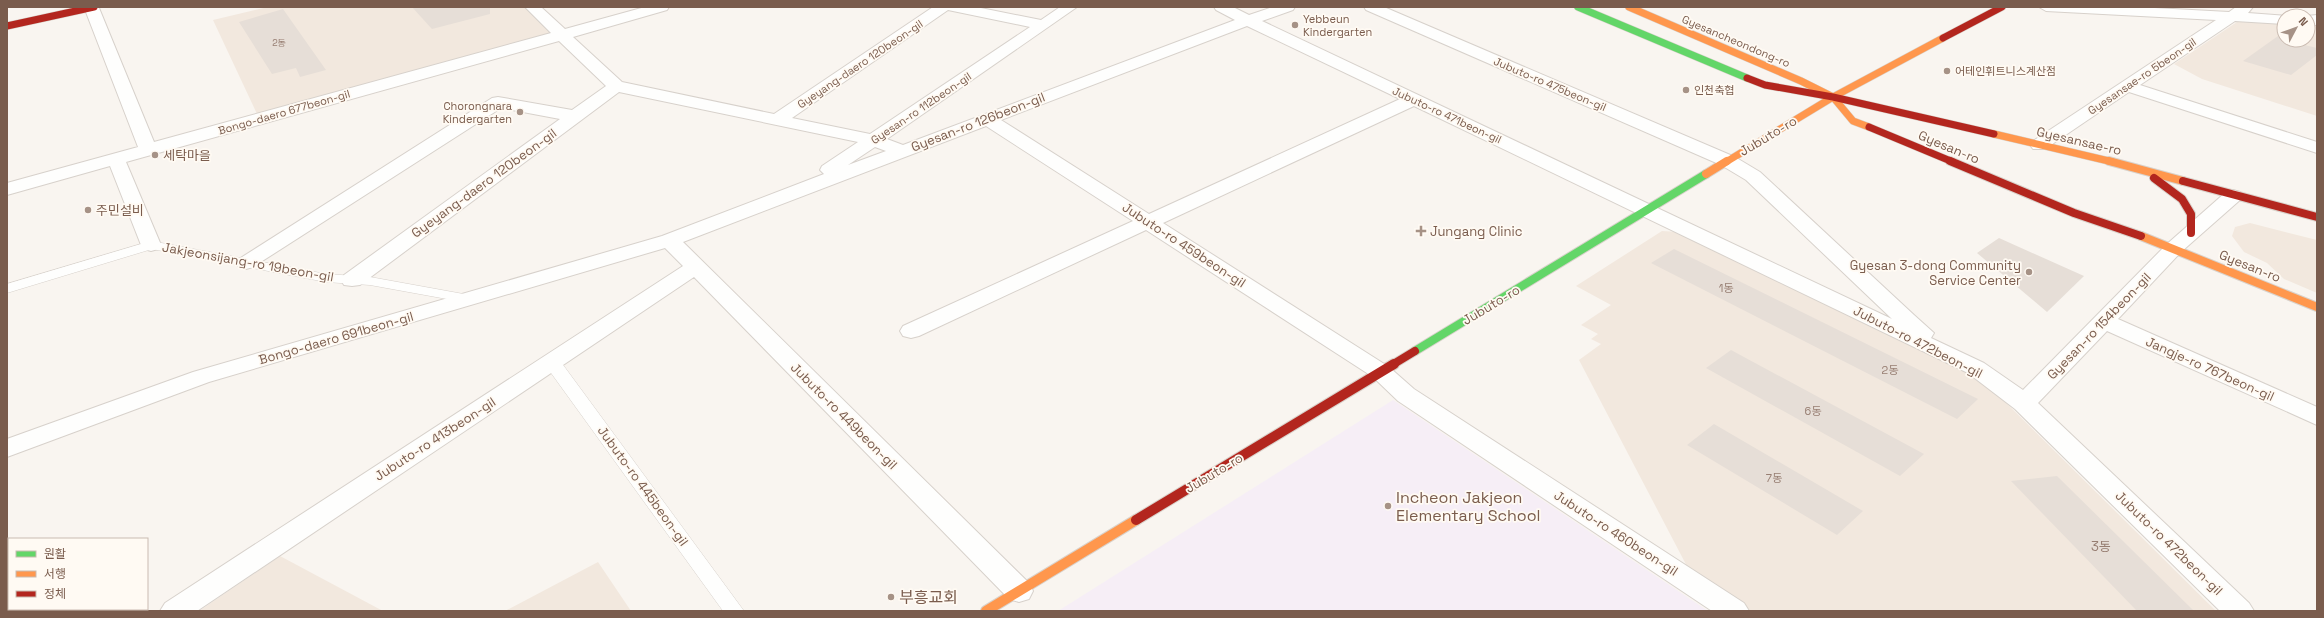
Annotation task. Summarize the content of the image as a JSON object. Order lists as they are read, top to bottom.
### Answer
{
  "streets": {
    "main road": [
      "Gyesancheondong-ro",
      "Jubuto-ro",
      "Gyesansae-ro",
      "Gyesan-ro"
    ],
    "street": [
      "Gyeyang-daero 120beon-gil",
      "Gyesansae-ro 5beon-gil",
      "Jubuto-ro 475beon-gil",
      "Gyesan-ro 112beon-gil",
      "Bongo-daero 677beon-gil",
      "Jubuto-ro 471beon-gil",
      "Gyesan-ro 126beon-gil",
      "Jubuto-ro 459beon-gil",
      "Gyesan-ro 154beon-gil",
      "Bongo-daero 691beon-gil",
      "Jubuto-ro 472beon-gil",
      "Jangje-ro 767beon-gil",
      "Jubuto-ro 449beon-gil",
      "Jubuto-ro 413beon-gil",
      "Jubuto-ro 460beon-gil"
    ],
    "lane": ["Jakjeonsijang-ro 19beon-gil", "Jubuto-ro 445beon-gil"]
  },
  "crossings": [
    ["Gyesancheondong-ro", "Jubuto-ro"],
    ["Gyesancheondong-ro", "Gyesansae-ro"],
    ["Gyesancheondong-ro", "Gyesan-ro"],
    ["Gyeyang-daero 120beon-gil", "Gyesan-ro 112beon-gil"],
    ["Gyeyang-daero 120beon-gil", "Gyesan-ro 126beon-gil"],
    ["Gyeyang-daero 120beon-gil", "Jakjeonsijang-ro 19beon-gil"],
    ["Gyesansae-ro 5beon-gil", "Gyesansae-ro"],
    ["Jubuto-ro 475beon-gil", "Jubuto-ro"],
    ["Jubuto-ro 475beon-gil", "Jubuto-ro 472beon-gil"],
    ["Gyesan-ro 112beon-gil", "Gyesan-ro 126beon-gil"],
    ["Jubuto-ro 471beon-gil", "Gyesan-ro 126beon-gil"],
    ["Jubuto-ro 471beon-gil", "Jubuto-ro"],
    ["Jubuto-ro 471beon-gil", "Jubuto-ro 472beon-gil"],
    ["Gyesan-ro 126beon-gil", "Jubuto-ro 459beon-gil"],
    ["Gyesan-ro 126beon-gil", "Bongo-daero 691beon-gil"],
    ["Gyesan-ro 126beon-gil", "Jubuto-ro 449beon-gil"],
    ["Jubuto-ro", "Gyesansae-ro"],
    ["Jubuto-ro", "Gyesan-ro"],
    ["Jubuto-ro", "Jubuto-ro 459beon-gil"],
    ["Jubuto-ro", "Jubuto-ro 472beon-gil"],
    ["Jubuto-ro", "Jubuto-ro 449beon-gil"],
    ["Jubuto-ro", "Jubuto-ro 460beon-gil"],
    ["Gyesansae-ro", "Gyesan-ro"],
    ["Gyesansae-ro", "Gyesan-ro 154beon-gil"],
    ["Gyesan-ro", "Gyesan-ro 154beon-gil"],
    ["Jubuto-ro 459beon-gil", "Jubuto-ro 460beon-gil"],
    ["Jakjeonsijang-ro 19beon-gil", "Bongo-daero 691beon-gil"],
    ["Gyesan-ro 154beon-gil", "Jubuto-ro 472beon-gil"],
    ["Gyesan-ro 154beon-gil", "Jangje-ro 767beon-gil"],
    ["Bongo-daero 691beon-gil", "Jubuto-ro 449beon-gil"],
    ["Jubuto-ro 449beon-gil", "Jubuto-ro 413beon-gil"],
    ["Jubuto-ro 413beon-gil", "Jubuto-ro 445beon-gil"]
  ],
  "places": {
    "other": [
      "Yebbeun Kindergarten",
      "어테인휘트니스계산점",
      "인천축협",
      "Chorongnara Kindergarten",
      "세탁마을",
      "주민설비",
      "Gyesan 3-dong Community Service Center",
      "Incheon Jakjeon Elementary School",
      "부흥교회"
    ],
    "health": ["Jungang Clinic"]
  },
  "house_numbers": [
    "2동",
    "1동",
    "2동",
    "6동",
    "7동",
    "3동"
  ],
  "legend": ["원활", "서행", "정체"],
  "north": "top right"
}
